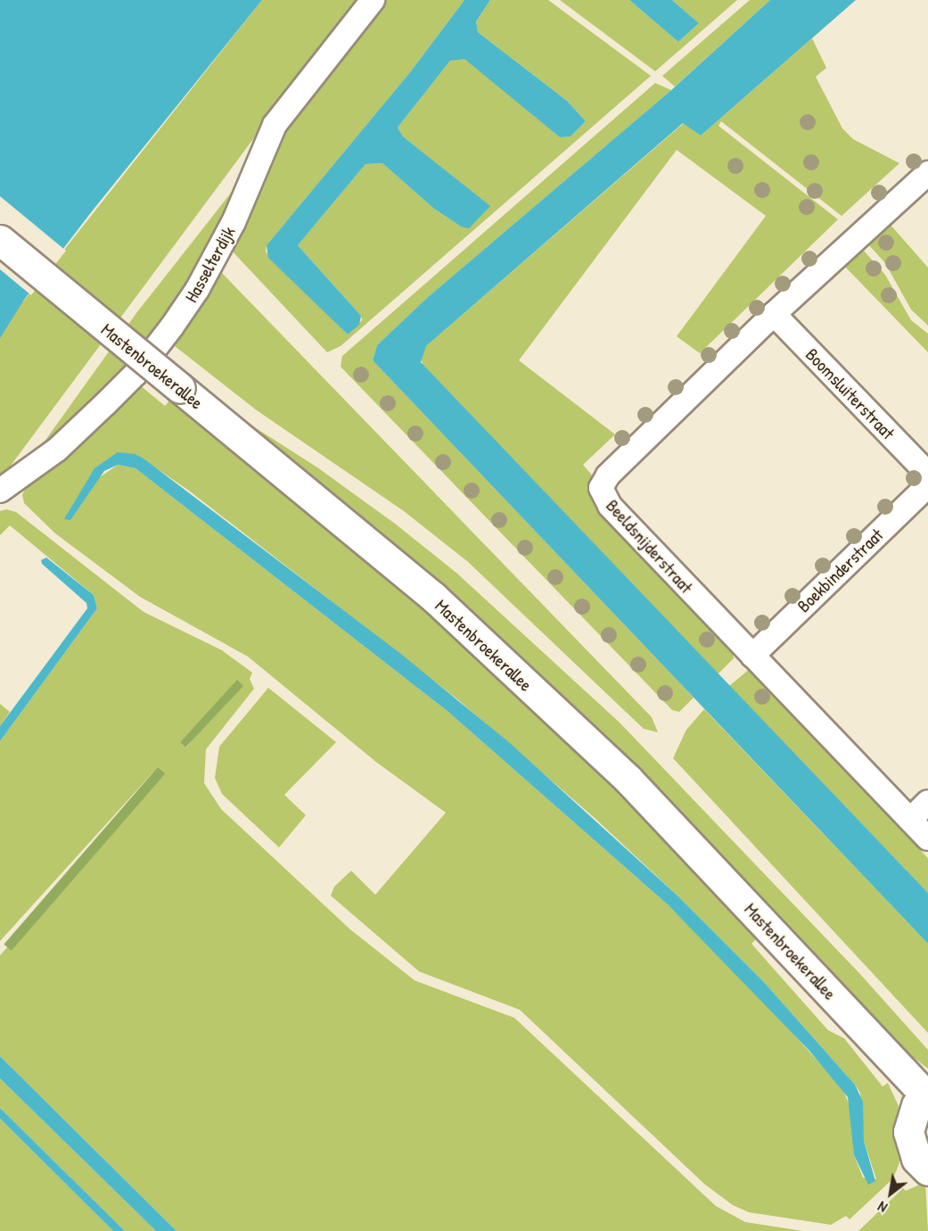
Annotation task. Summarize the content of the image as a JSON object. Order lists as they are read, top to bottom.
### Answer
{
  "streets": {
    "main road": ["Mastenbroekerallee"],
    "street": [
      "Hasselterdijk",
      "Boomsluiterstraat",
      "Beeldsnijderstraat",
      "Boekbinderstraat"
    ]
  },
  "crossings": [
    ["Boomsluiterstraat", "Beeldsnijderstraat"],
    ["Beeldsnijderstraat", "Boekbinderstraat"]
  ],
  "north": "bottom left"
}
